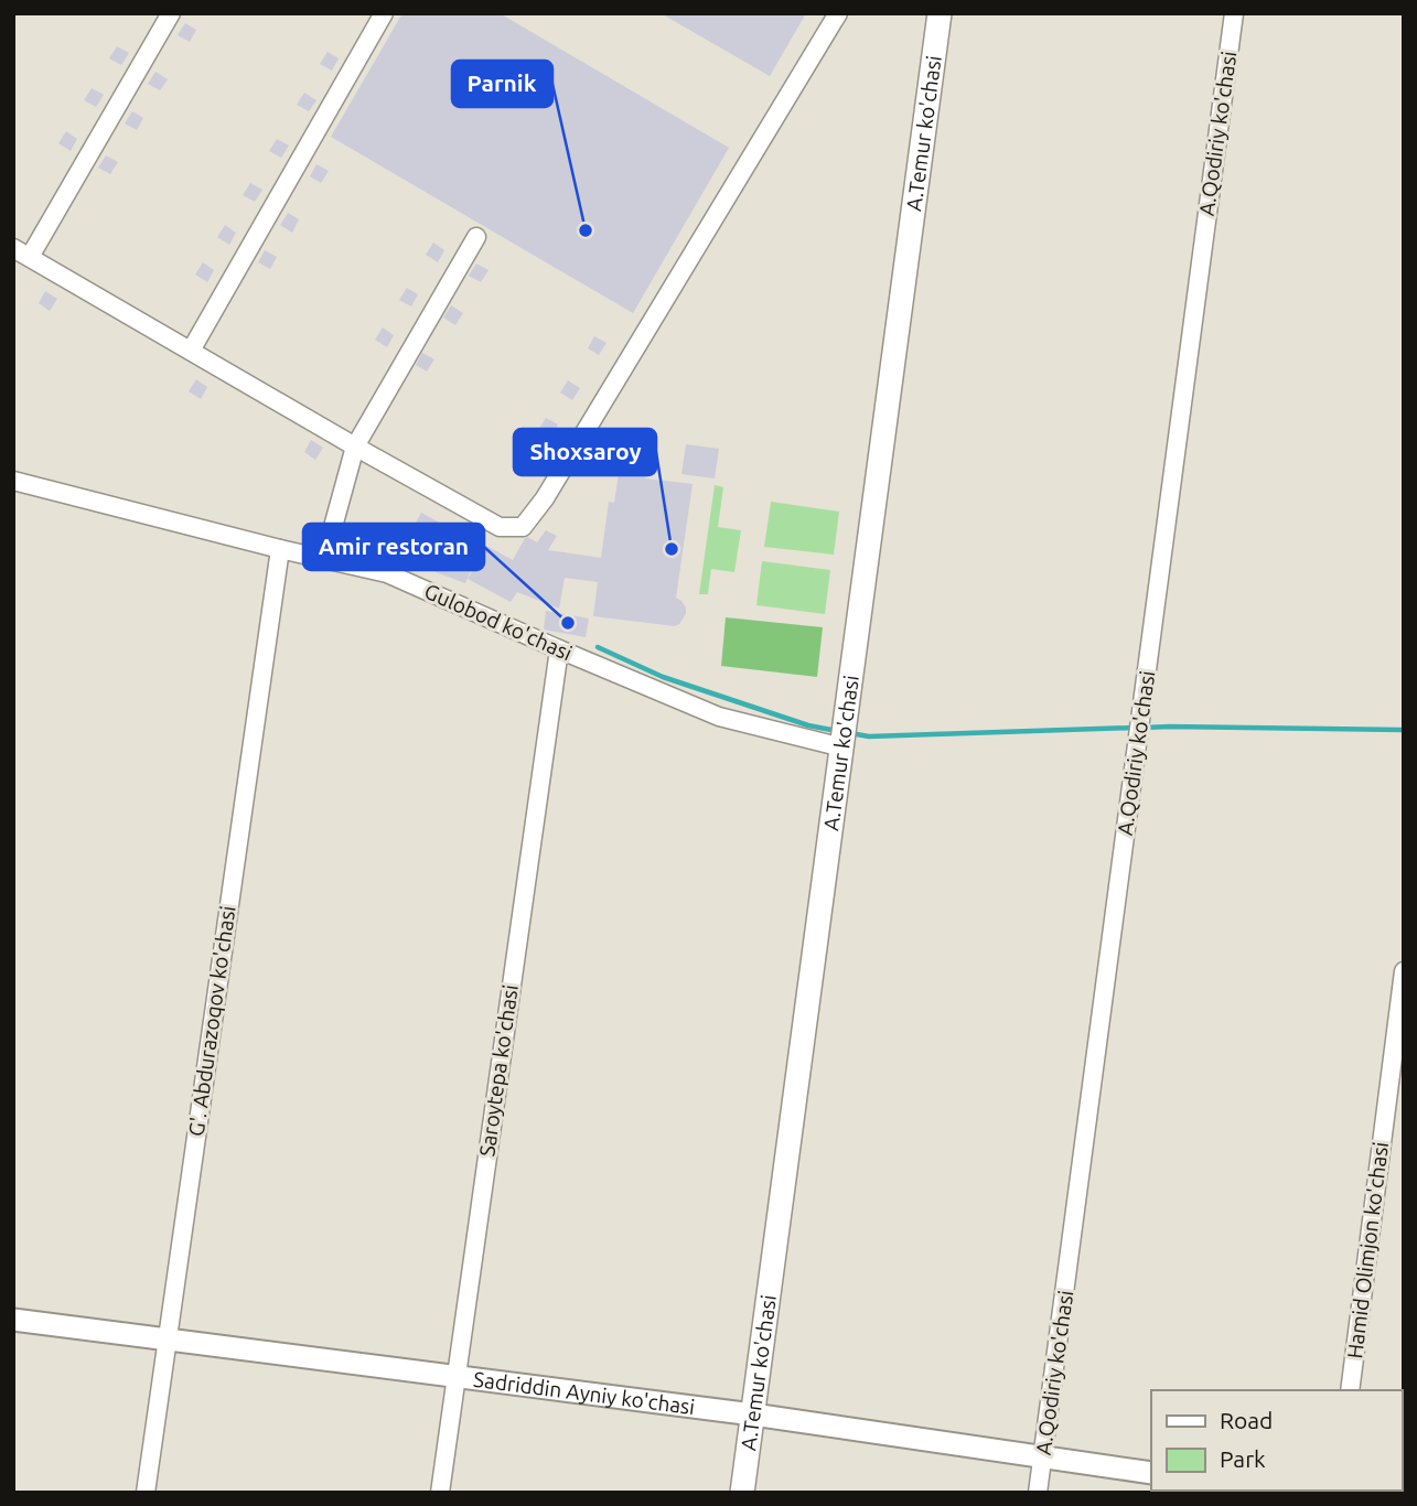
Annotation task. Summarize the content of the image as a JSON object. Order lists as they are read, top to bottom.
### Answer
{
  "streets": {
    "main road": ["A.Temur ko'chasi"],
    "street": [
      "A.Qodiriy ko'chasi",
      "Gulobod ko'chasi",
      "G'. Abdurazoqov ko'chasi",
      "Saroytepa ko'chasi",
      "Hamid Olimjon ko'chasi",
      "Sadriddin Ayniy ko'chasi"
    ]
  },
  "crossings": [
    ["A.Temur ko'chasi", "Gulobod ko'chasi"],
    ["A.Temur ko'chasi", "Sadriddin Ayniy ko'chasi"],
    ["A.Qodiriy ko'chasi", "Sadriddin Ayniy ko'chasi"],
    ["Gulobod ko'chasi", "G'. Abdurazoqov ko'chasi"],
    ["Gulobod ko'chasi", "Saroytepa ko'chasi"],
    ["G'. Abdurazoqov ko'chasi", "Sadriddin Ayniy ko'chasi"],
    ["Saroytepa ko'chasi", "Sadriddin Ayniy ko'chasi"]
  ],
  "places": ["Parnik", "Shoxsaroy", "Amir restoran"],
  "legend": ["Road", "Park"]
}
